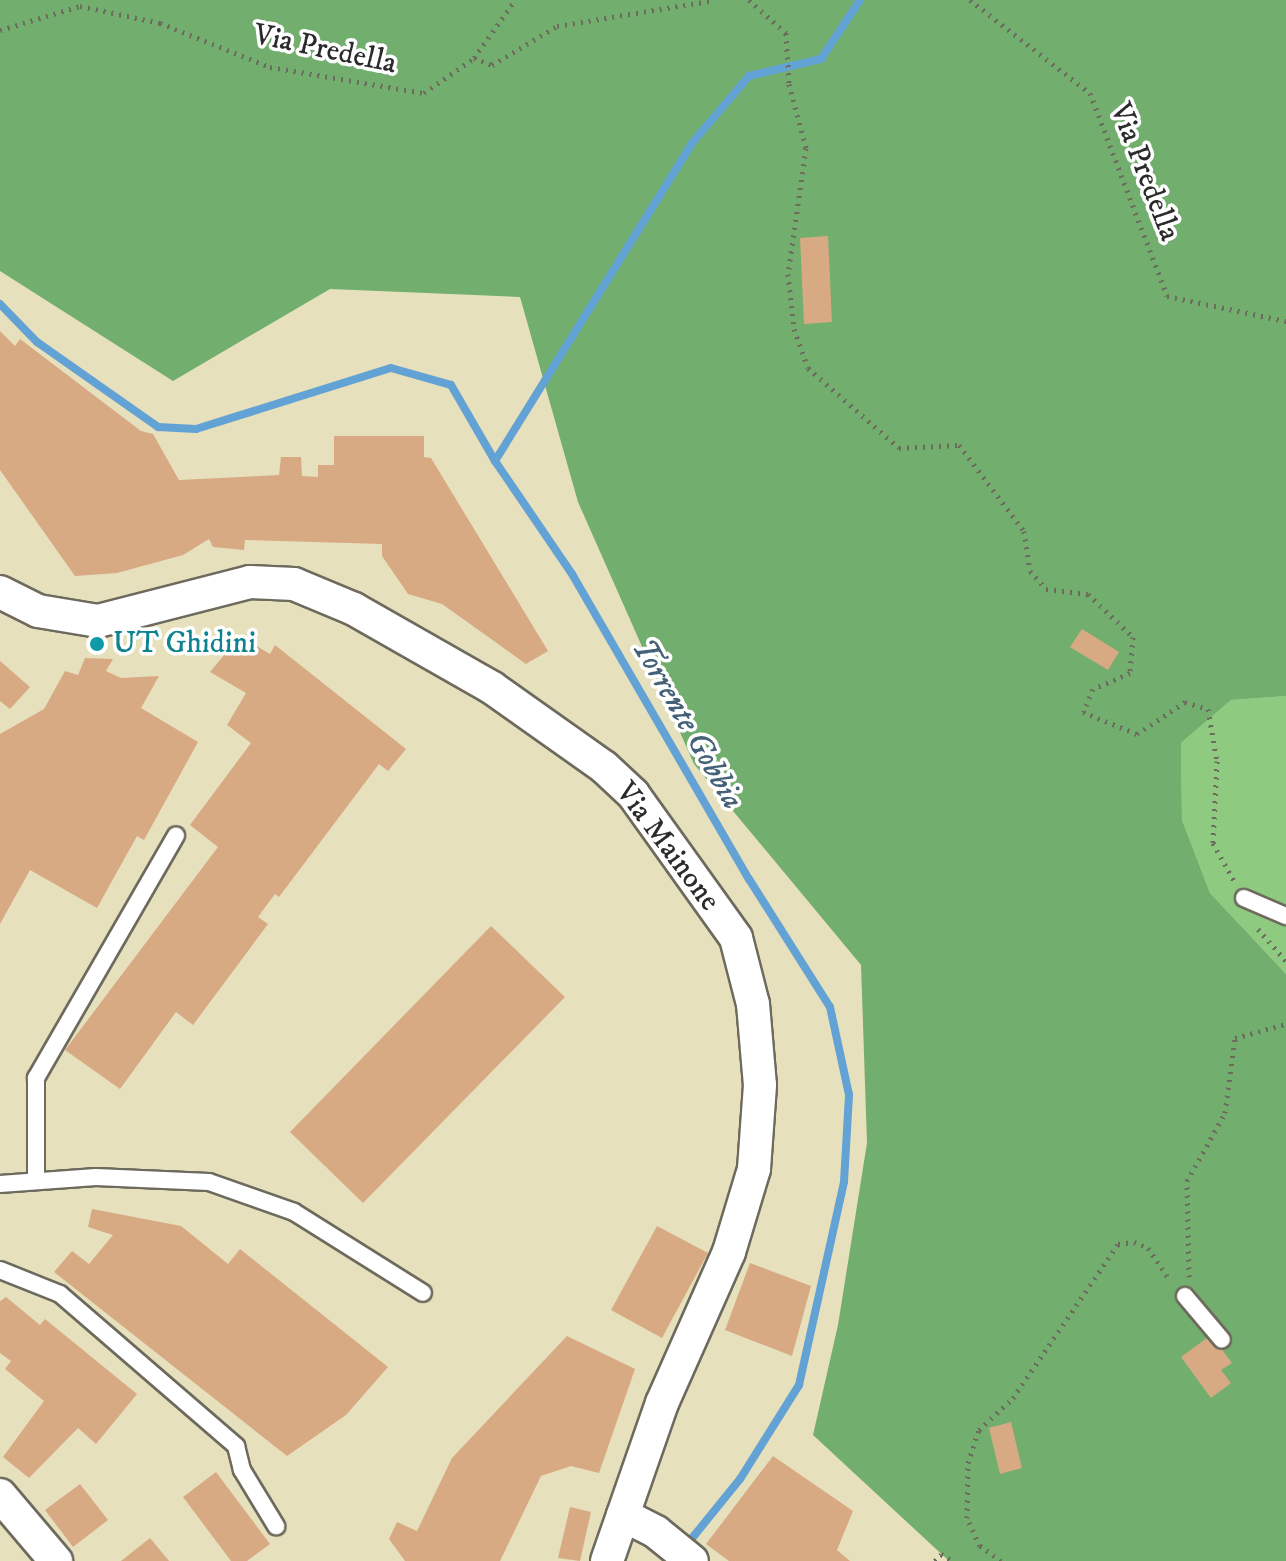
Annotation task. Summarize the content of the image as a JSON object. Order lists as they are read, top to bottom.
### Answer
{
  "streets": {
    "street": ["Via Mainone"],
    "path": ["Via Predella"]
  },
  "water": ["Torrente Gobbia"],
  "places": ["UT Ghidini"]
}
